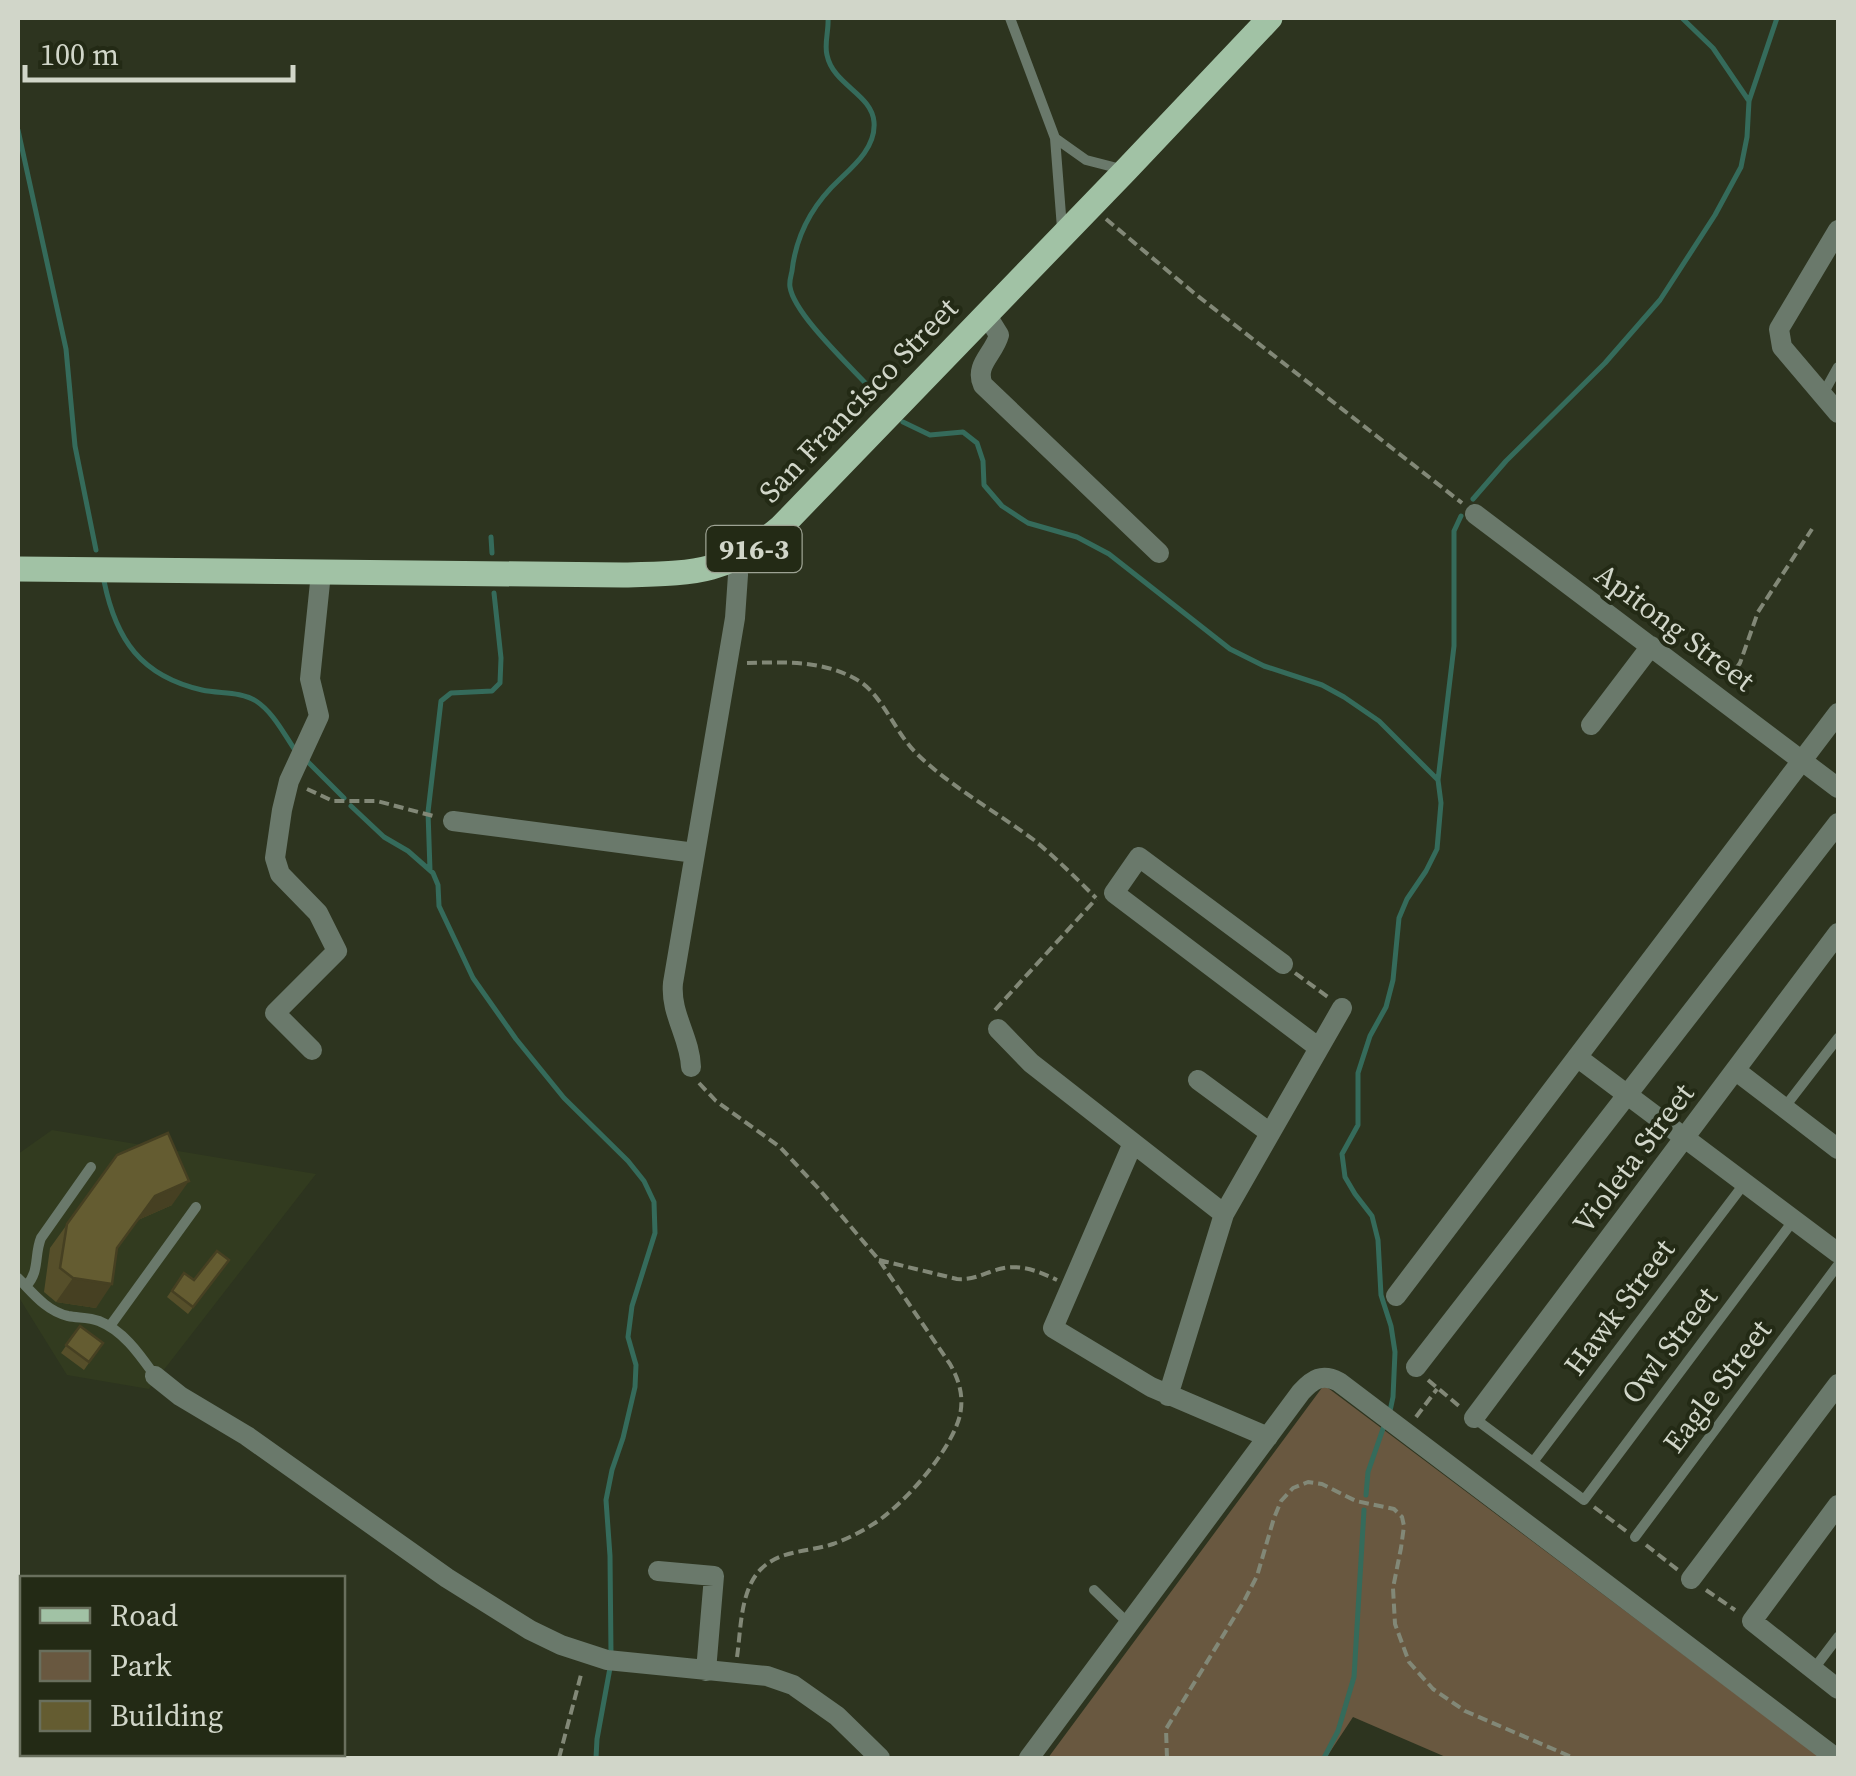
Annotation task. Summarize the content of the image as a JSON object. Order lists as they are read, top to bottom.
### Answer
{
  "streets": {
    "main road": ["San Francisco Street", "916-3"],
    "street": ["Apitong Street", "Violeta Street"],
    "lane": ["Hawk Street", "Owl Street", "Eagle Street"]
  },
  "legend": ["Road", "Park", "Building"],
  "scale_bar": "100 m"
}
